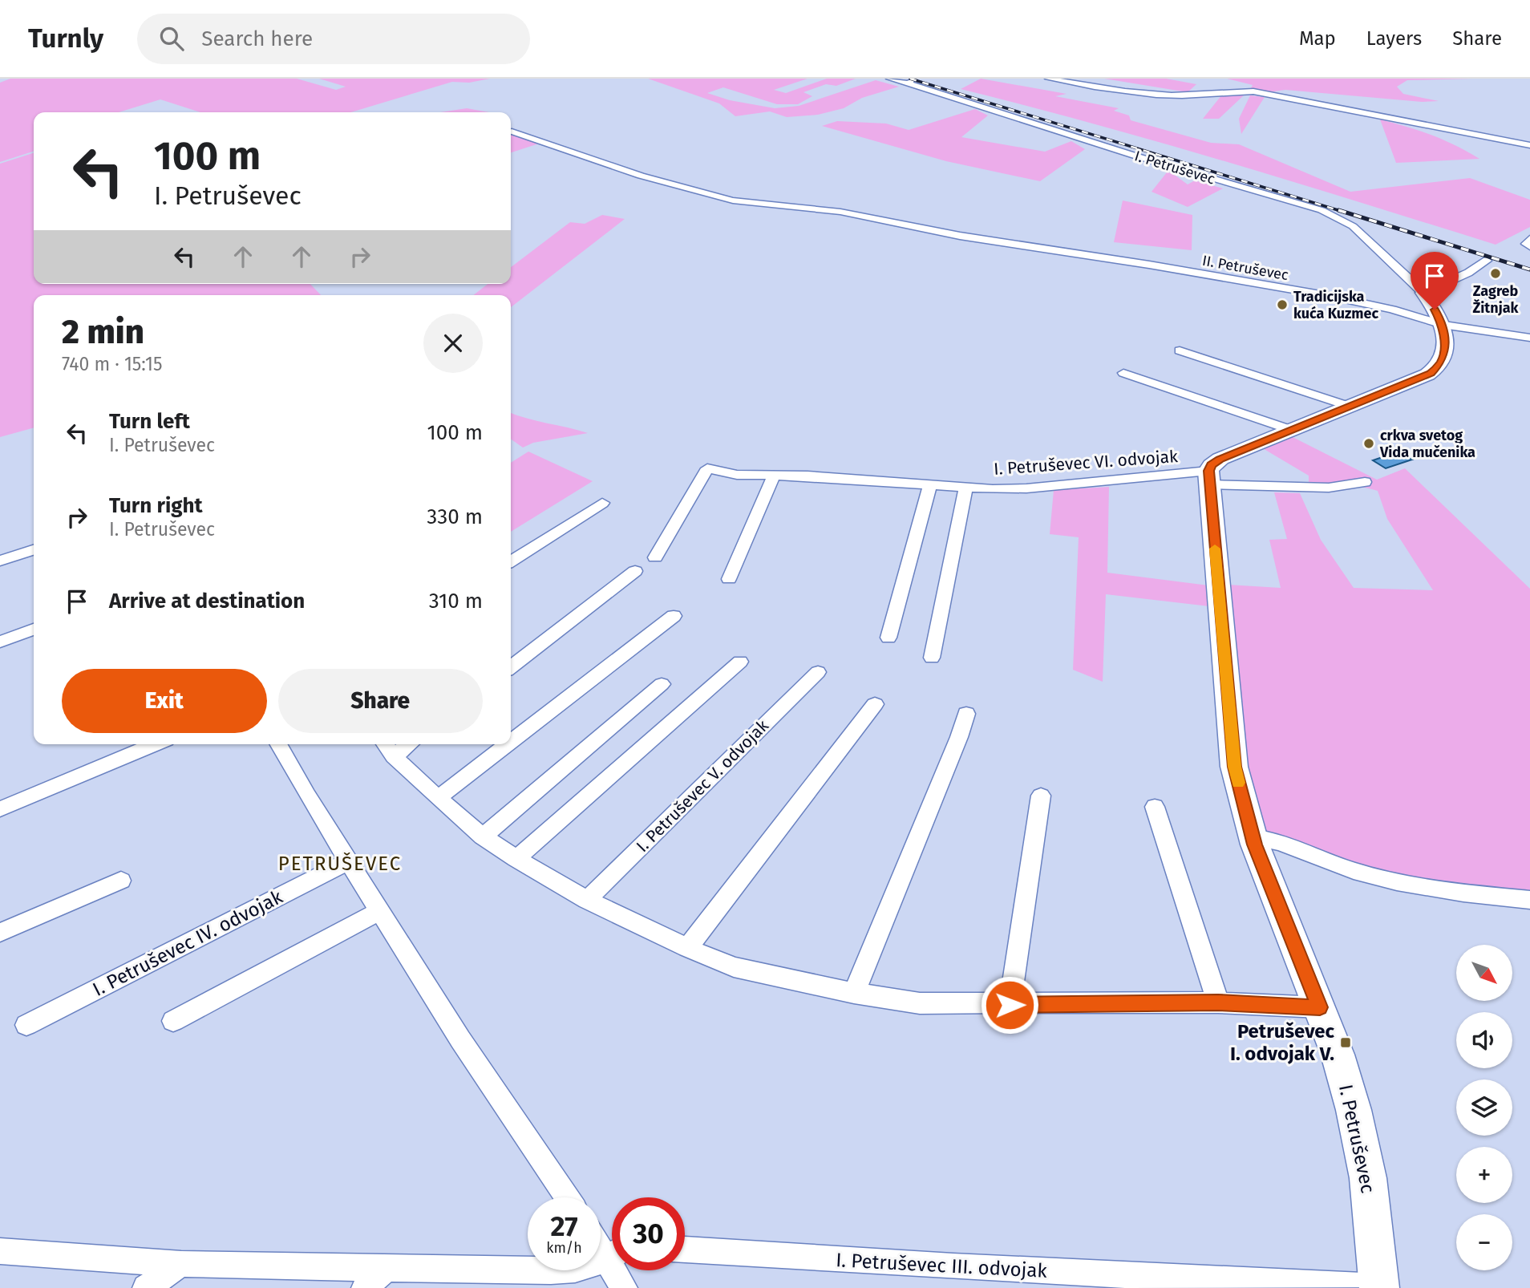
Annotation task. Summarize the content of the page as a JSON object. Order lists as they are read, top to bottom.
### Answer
{
  "streets": {
    "street": [
      "I. Petruševec",
      "II. Petruševec",
      "I. Petruševec VI. odvojak",
      "I. Petruševec V. odvojak",
      "I. Petruševec IV. odvojak",
      "I. Petruševec III. odvojak"
    ]
  },
  "crossings": [
    ["I. Petruševec", "II. Petruševec"],
    ["I. Petruševec", "I. Petruševec VI. odvojak"],
    ["I. Petruševec", "I. Petruševec III. odvojak"]
  ],
  "districts": ["PETRUŠEVEC"],
  "places": {
    "other": ["Zagreb Žitnjak", "Tradicijska kuća Kuzmec", "crkva svetog Vida mučenika"],
    "transit": ["Petruševec I. odvojak V."]
  },
  "north": "bottom right",
  "page": {
    "header": "Turnly",
    "search": "Search here",
    "nav": ["Map", "Layers", "Share"],
    "turn": ["100 m", "I. Petruševec"],
    "heading": ["2 min", "740 m · 15:15"],
    "list": [
      {
        "name": "Turn left",
        "note": "I. Petruševec",
        "value": "100 m"
      },
      {
        "name": "Turn right",
        "note": "I. Petruševec",
        "value": "330 m"
      },
      {
        "name": "Arrive at destination",
        "value": "310 m"
      }
    ],
    "buttons": ["Exit", "Share"],
    "map_buttons": ["+", "−"],
    "speed": "27 km/h",
    "limit": "30"
  }
}
